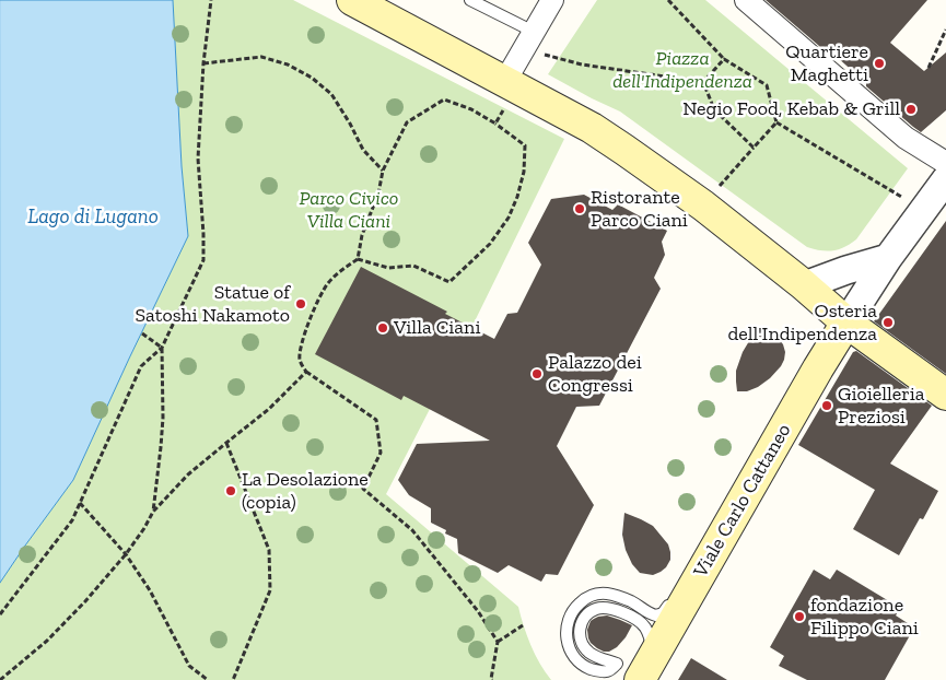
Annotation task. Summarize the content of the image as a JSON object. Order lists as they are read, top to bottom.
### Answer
{
  "streets": {
    "main road": ["Viale Carlo Cattaneo"]
  },
  "water": ["Lago di Lugano"],
  "parks": ["Piazza dell'Indipendenza", "Parco Civico Villa Ciani"],
  "places": [
    "Quartiere Maghetti",
    "Negio Food, Kebab & Grill",
    "Ristorante Parco Ciani",
    "Statue of Satoshi Nakamoto",
    "Osteria dell'Indipendenza",
    "Villa Ciani",
    "Palazzo dei Congressi",
    "Gioielleria Preziosi",
    "La Desolazione (copia)",
    "fondazione Filippo Ciani"
  ]
}
